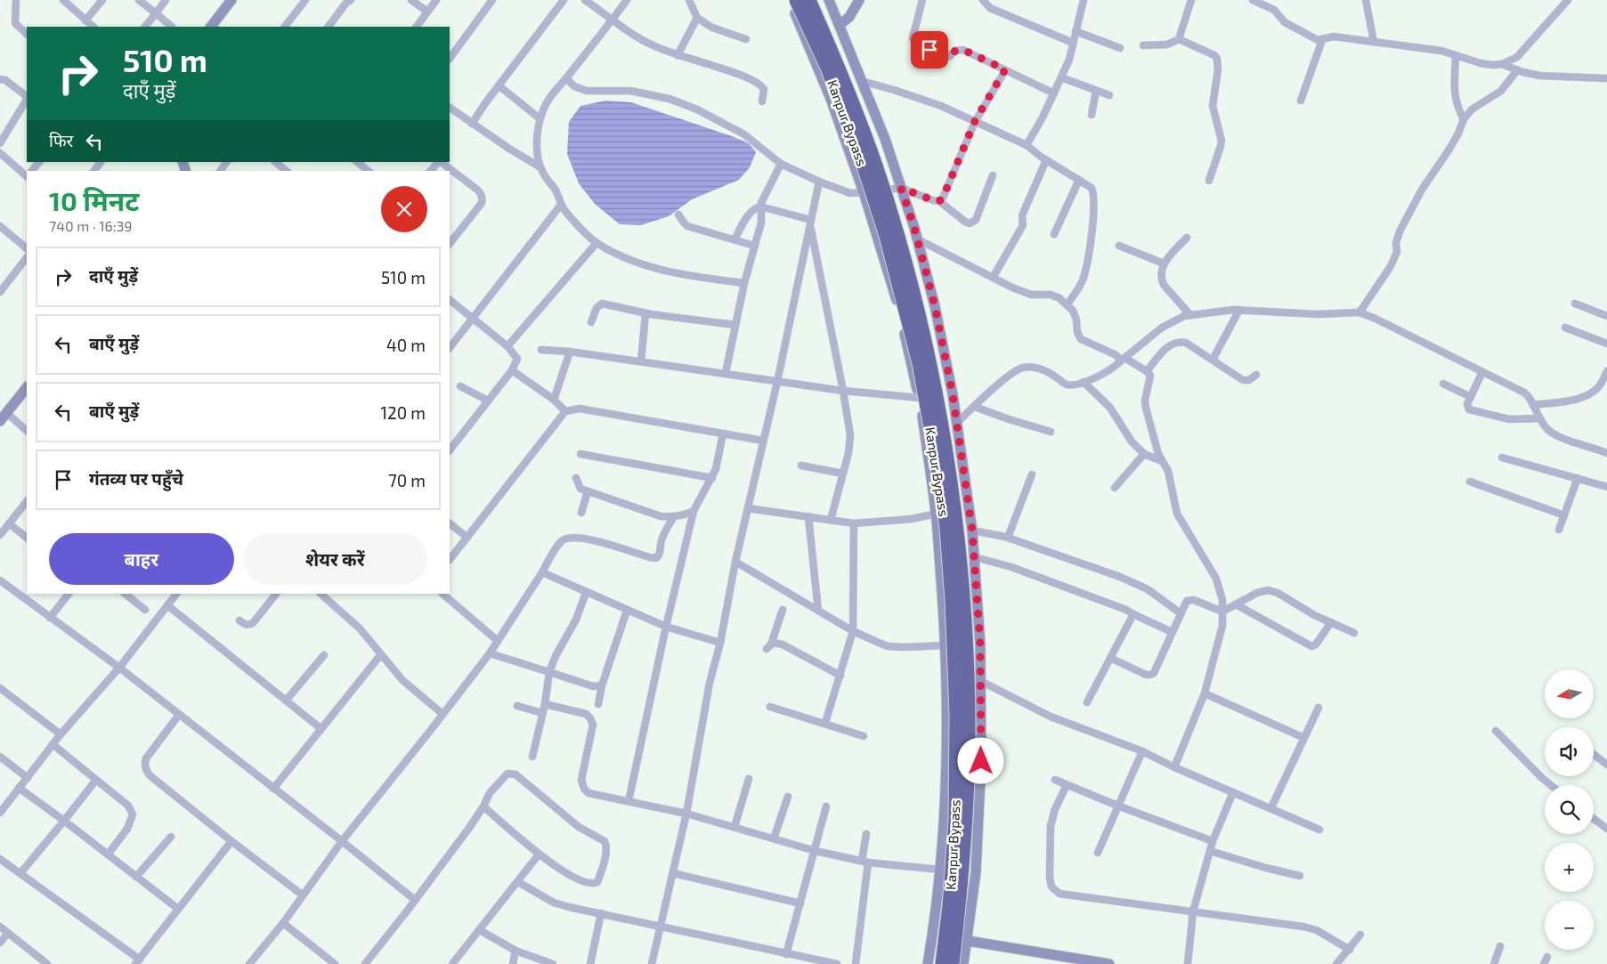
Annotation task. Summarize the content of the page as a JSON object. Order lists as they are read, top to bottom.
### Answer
{
  "streets": {
    "highway": ["Kanpur Bypass"]
  },
  "north": "left",
  "page": {
    "turn": ["510 m", "दाएँ मुड़ें"],
    "then": "फिर",
    "heading": ["10 मिनट", "740 m · 16:39"],
    "list": [
      {
        "name": "दाएँ मुड़ें",
        "value": "510 m"
      },
      {
        "name": "बाएँ मुड़ें",
        "value": "40 m"
      },
      {
        "name": "बाएँ मुड़ें",
        "value": "120 m"
      },
      {
        "name": "गंतव्य पर पहुँचे",
        "value": "70 m"
      }
    ],
    "buttons": ["बाहर", "शेयर करें"],
    "map_buttons": ["+", "−"]
  }
}
